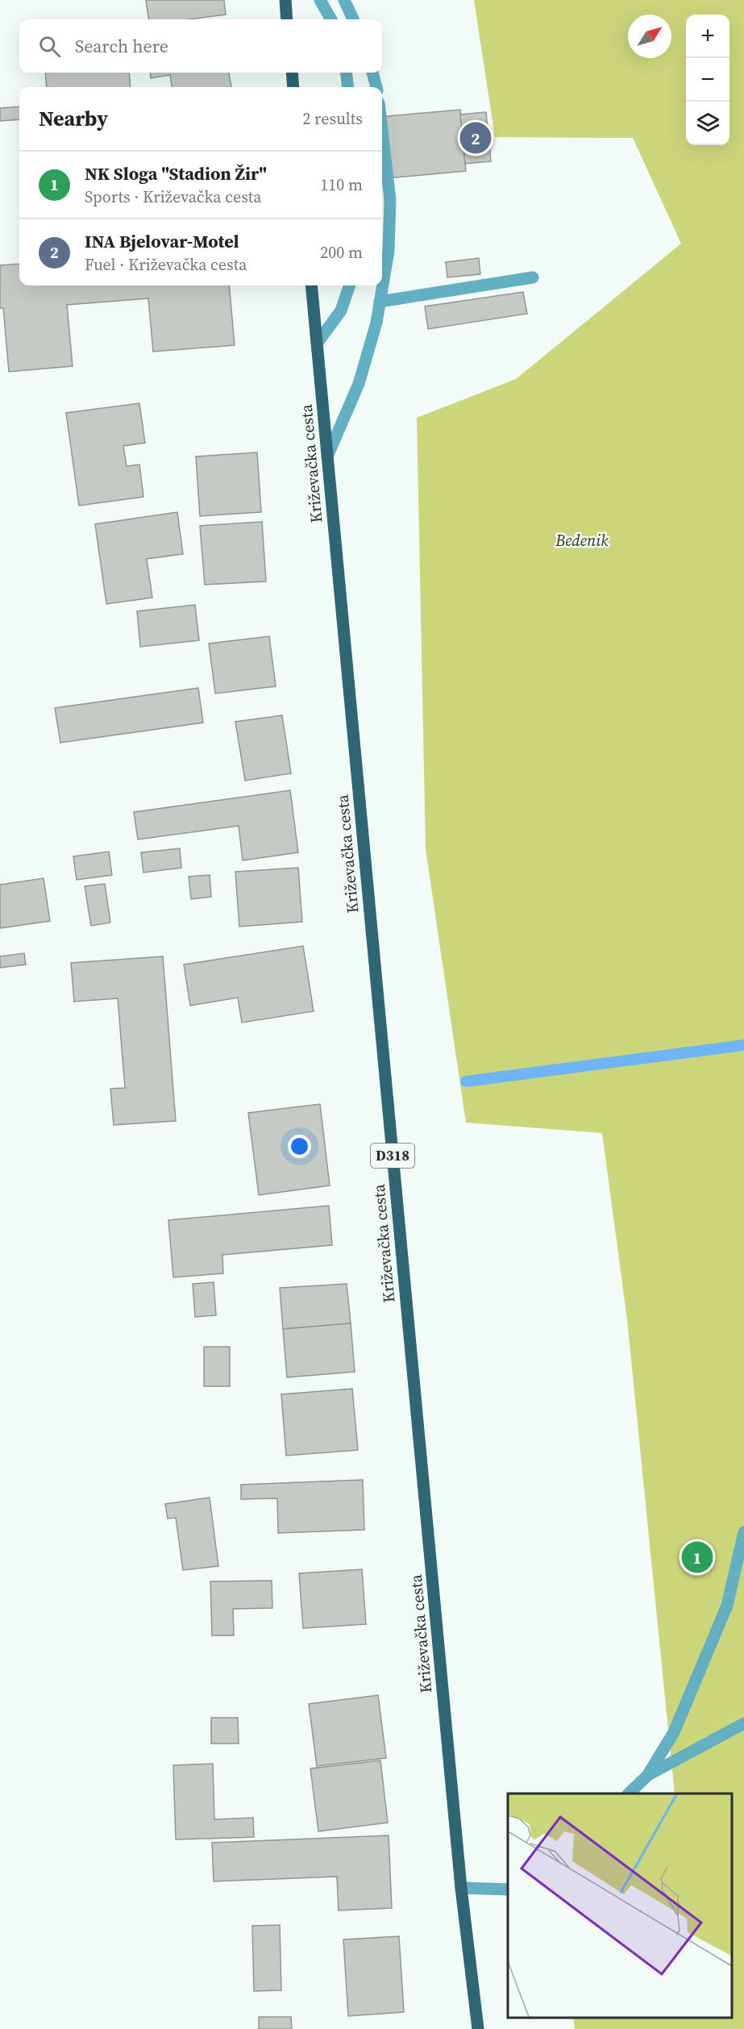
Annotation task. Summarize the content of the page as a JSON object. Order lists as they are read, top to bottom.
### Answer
{
  "streets": {
    "main road": ["Križevačka cesta", "D318"]
  },
  "parks": ["Bedenik"],
  "north": "top right",
  "page": {
    "map_buttons": ["+", "−"],
    "search": "Search here",
    "heading": ["Nearby", "2 results"],
    "pins": ["2", "1"],
    "list": [
      {
        "mark": "1",
        "name": "NK Sloga \"Stadion Žir\"",
        "note": "Sports · Križevačka cesta",
        "value": "110 m"
      },
      {
        "mark": "2",
        "name": "INA Bjelovar-Motel",
        "note": "Fuel · Križevačka cesta",
        "value": "200 m"
      }
    ]
  }
}
